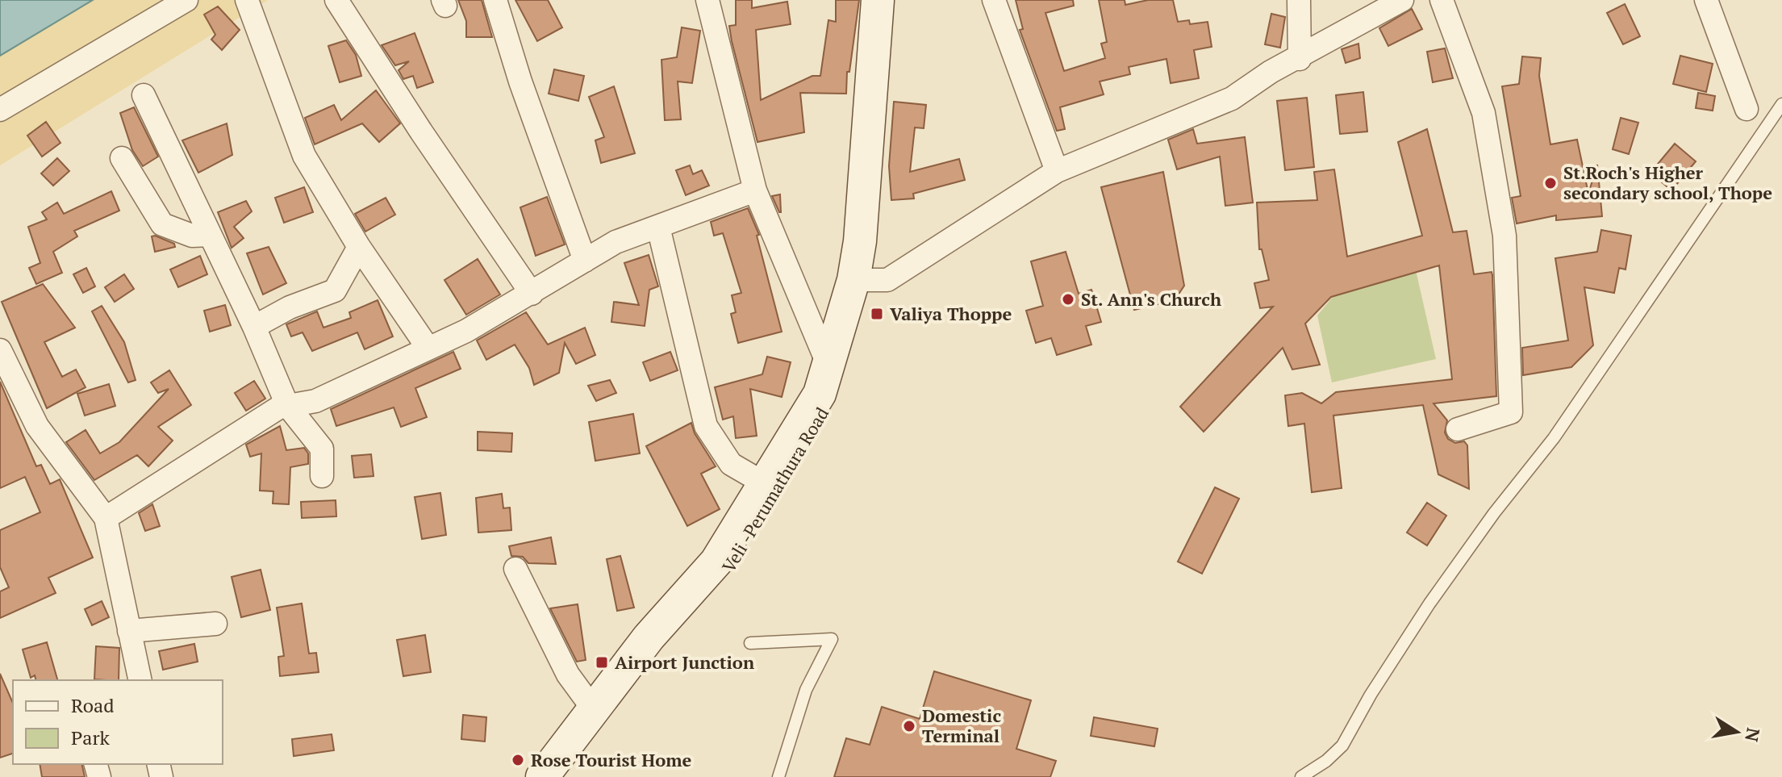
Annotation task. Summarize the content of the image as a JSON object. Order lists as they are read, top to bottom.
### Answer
{
  "streets": {
    "main road": ["Veli -Perumathura Road"]
  },
  "places": {
    "other": [
      "St.Roch's Higher secondary school, Thope",
      "St. Ann's Church",
      "Domestic Terminal",
      "Rose Tourist Home"
    ],
    "transit": ["Valiya Thoppe", "Airport Junction"]
  },
  "legend": ["Road", "Park"],
  "north": "right"
}
